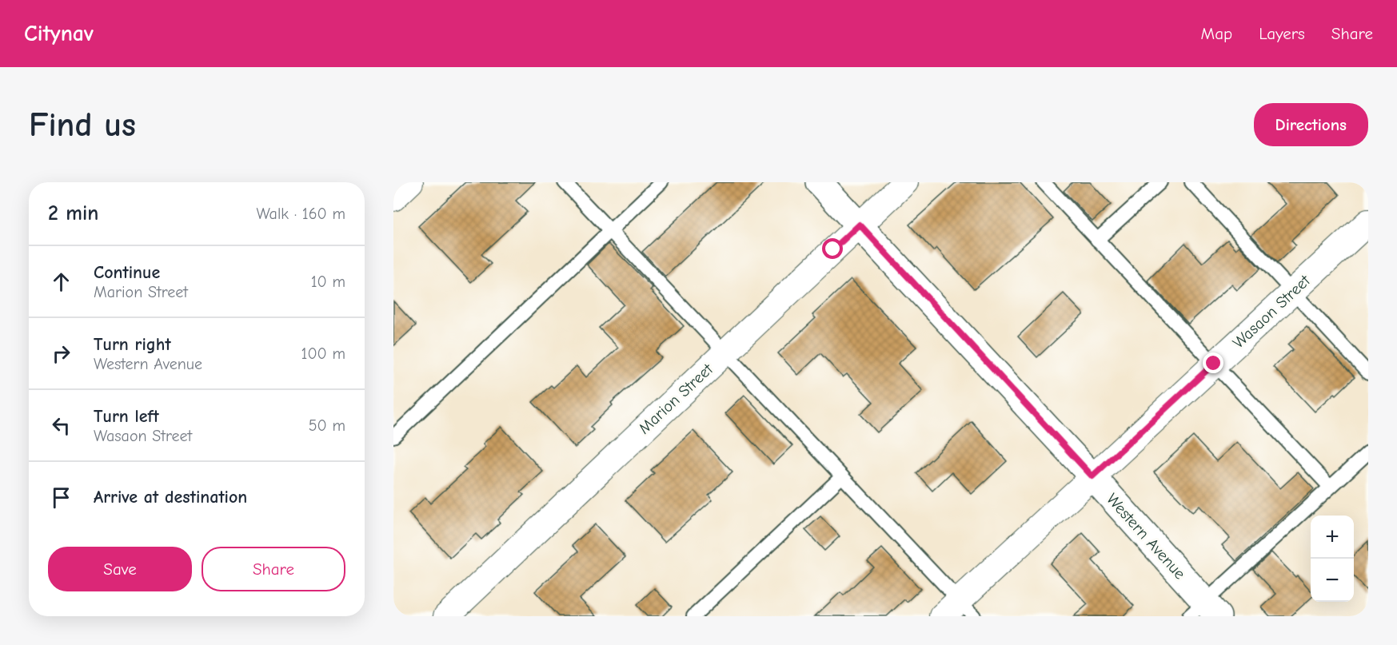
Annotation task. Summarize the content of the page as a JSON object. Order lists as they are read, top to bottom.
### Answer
{
  "streets": {
    "main road": ["Western Avenue"],
    "street": ["Wasaon Street", "Marion Street"]
  },
  "crossings": [
    ["Wasaon Street", "Western Avenue"],
    ["Marion Street", "Western Avenue"]
  ],
  "page": {
    "header": "Citynav",
    "nav": ["Map", "Layers", "Share"],
    "buttons": [
      "Directions",
      ["Save", "Share"]
    ],
    "title": "Find us",
    "heading": ["2 min", "Walk · 160 m"],
    "list": [
      ["Continue", "Marion Street", "10 m"],
      ["Turn right", "Western Avenue", "100 m"],
      ["Turn left", "Wasaon Street", "50 m"],
      "Arrive at destination"
    ],
    "map_buttons": ["+", "−"]
  }
}
